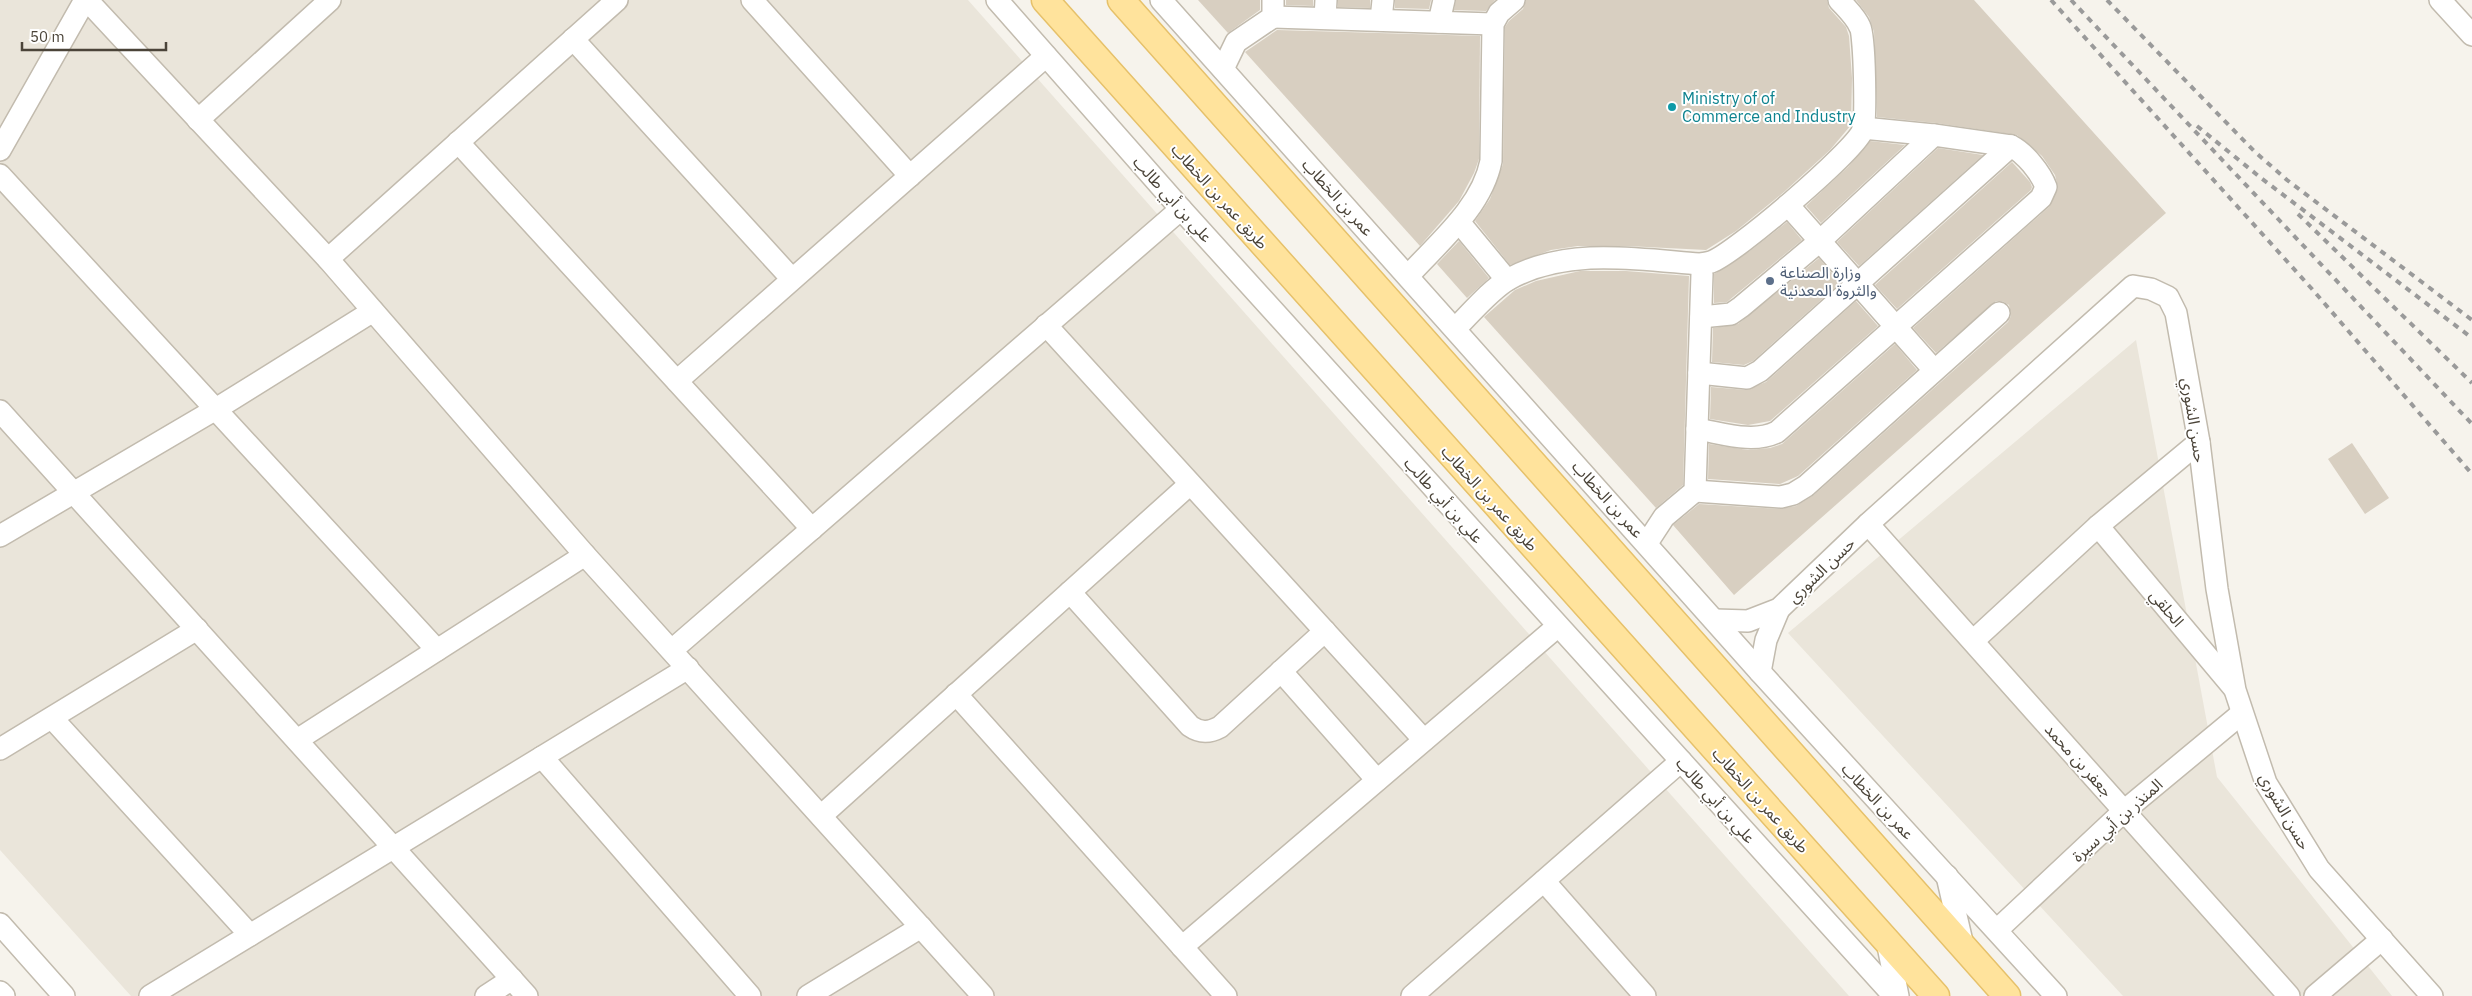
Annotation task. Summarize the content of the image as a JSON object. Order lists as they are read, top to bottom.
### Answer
{
  "streets": {
    "main road": ["طريق عمر بن الخطاب"],
    "street": [
      "عمر بن الخطاب",
      "علي بن أبي طالب",
      "حسن الشوري",
      "الحلقي",
      "جعفر بن محمد",
      "المنذر بن أبي سيرة"
    ]
  },
  "crossings": [
    ["عمر بن الخطاب", "حسن الشوري"],
    ["عمر بن الخطاب", "المنذر بن أبي سيرة"],
    ["حسن الشوري", "الحلقي"],
    ["حسن الشوري", "جعفر بن محمد"],
    ["حسن الشوري", "المنذر بن أبي سيرة"],
    ["جعفر بن محمد", "المنذر بن أبي سيرة"]
  ],
  "places": ["Ministry of of Commerce and Industry", "وزارة الصناعة والثروة المعدنية"],
  "scale_bar": "50 m"
}
